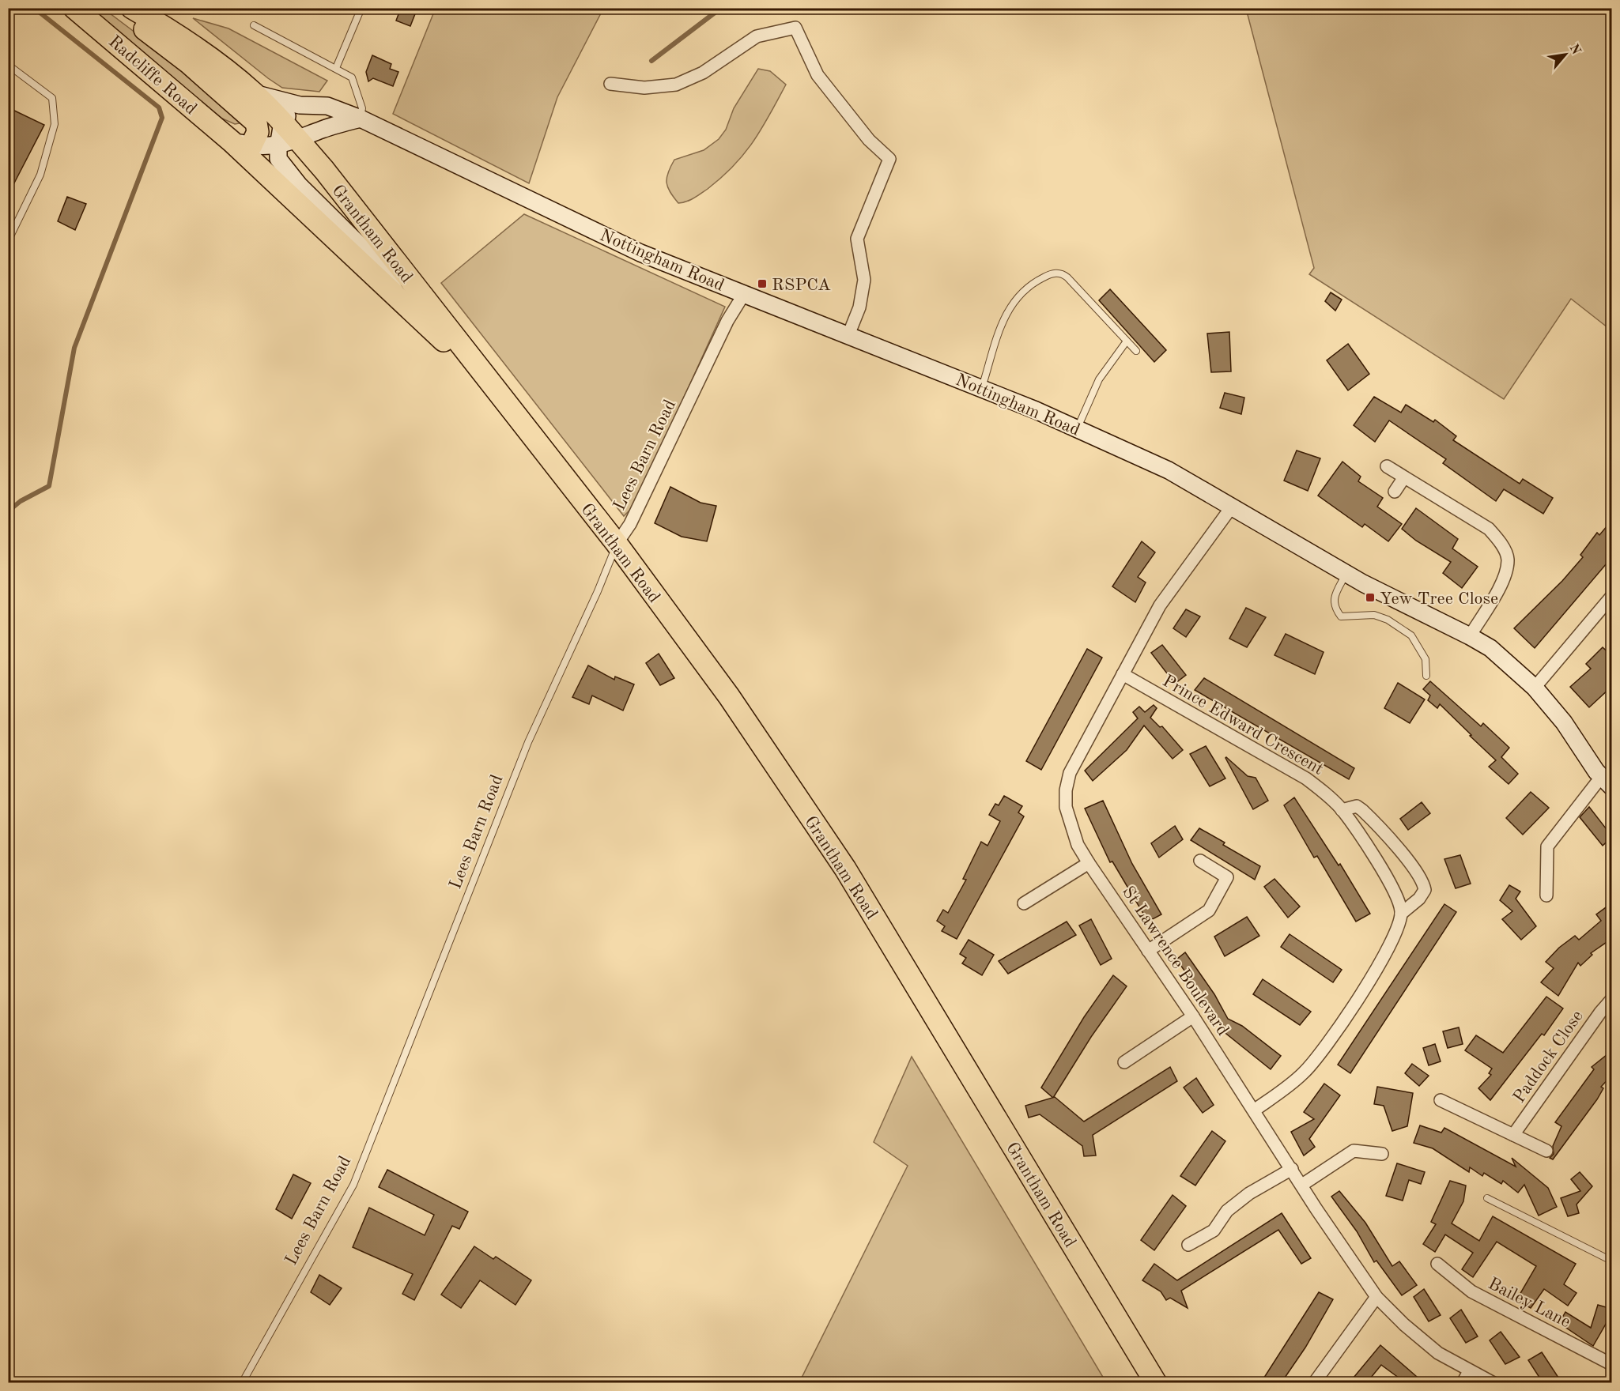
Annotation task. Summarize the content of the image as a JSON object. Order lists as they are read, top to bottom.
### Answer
{
  "streets": {
    "highway": ["Radcliffe Road", "Grantham Road"],
    "street": [
      "Nottingham Road",
      "Lees Barn Road",
      "Prince Edward Crescent",
      "St Lawrence Boulevard",
      "Paddock Close",
      "Bailey Lane"
    ]
  },
  "crossings": [
    ["Radcliffe Road", "Grantham Road"],
    ["Radcliffe Road", "Nottingham Road"],
    ["Grantham Road", "Nottingham Road"],
    ["Grantham Road", "Lees Barn Road"],
    ["Nottingham Road", "Lees Barn Road"],
    ["Nottingham Road", "St Lawrence Boulevard"],
    ["Prince Edward Crescent", "St Lawrence Boulevard"]
  ],
  "places": {
    "transit": ["RSPCA", "Yew Tree Close"]
  },
  "north": "top right"
}
